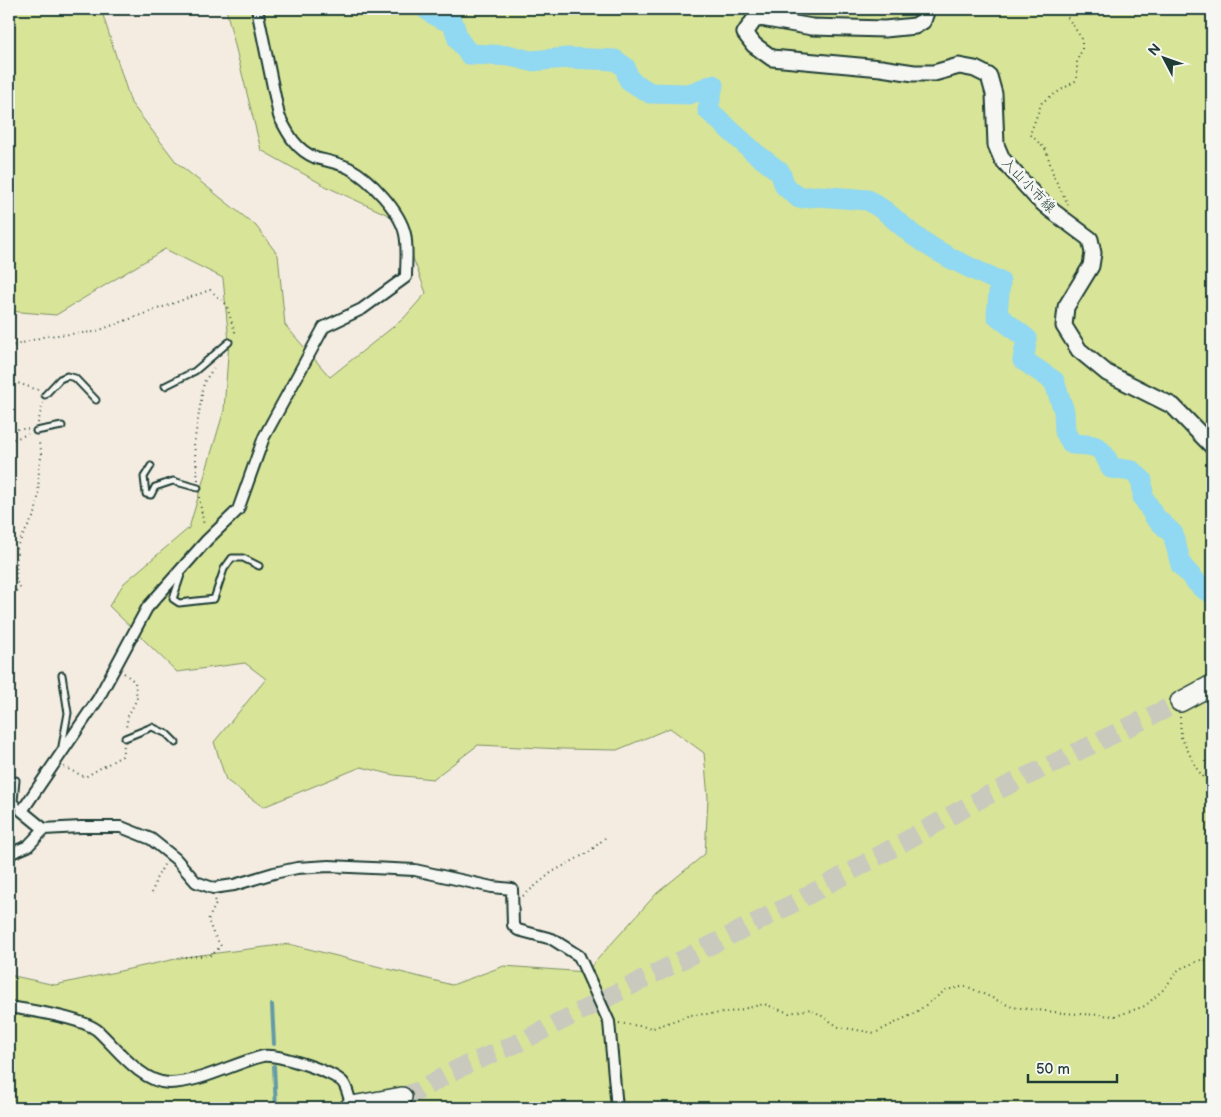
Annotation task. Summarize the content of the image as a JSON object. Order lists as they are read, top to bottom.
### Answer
{
  "streets": {
    "main road": ["入山小市線"]
  },
  "scale_bar": "50 m",
  "north": "top left"
}
